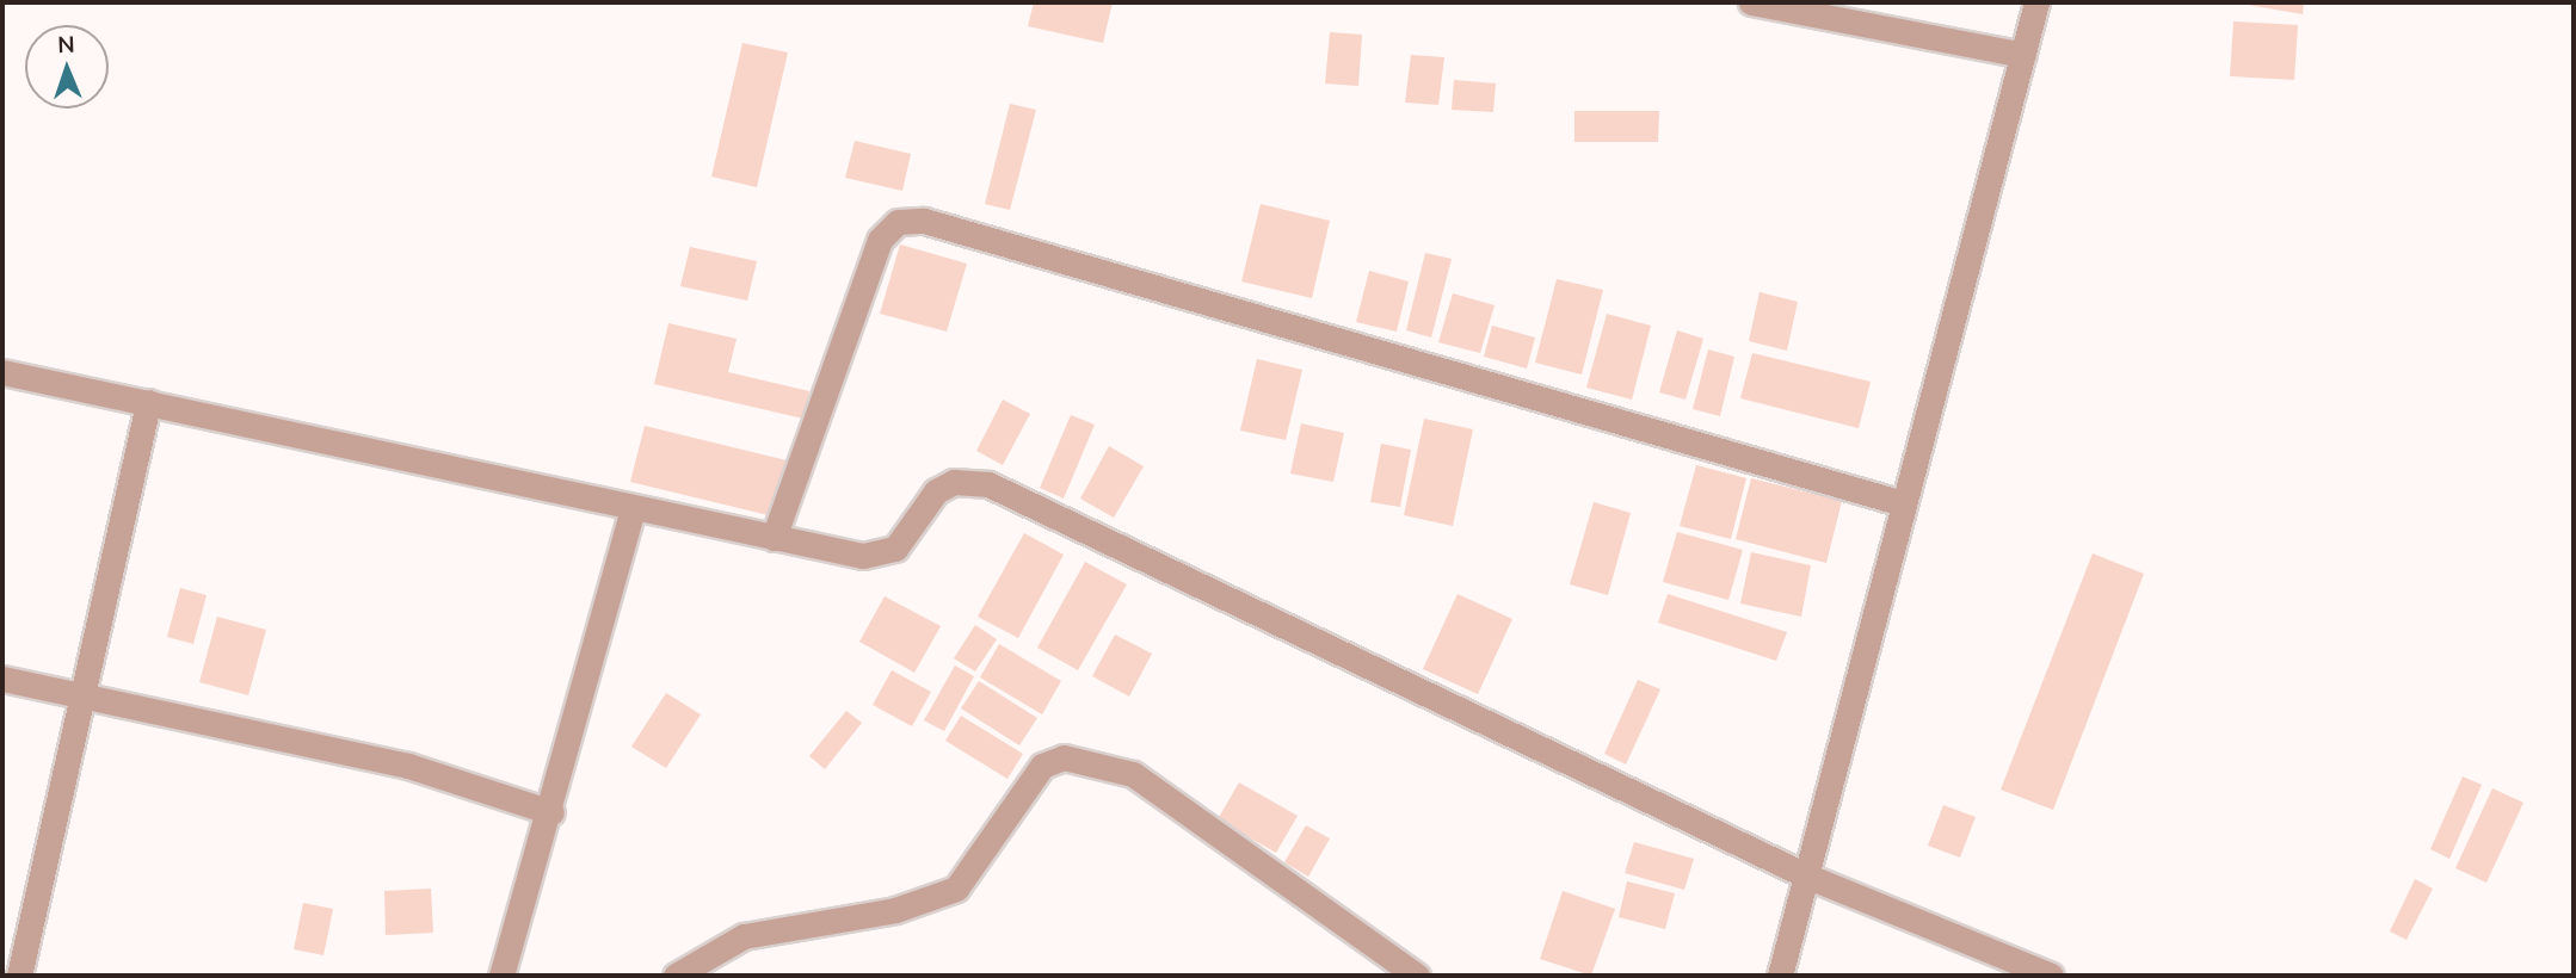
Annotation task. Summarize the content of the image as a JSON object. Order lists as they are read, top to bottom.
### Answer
{
  "north": "top"
}
